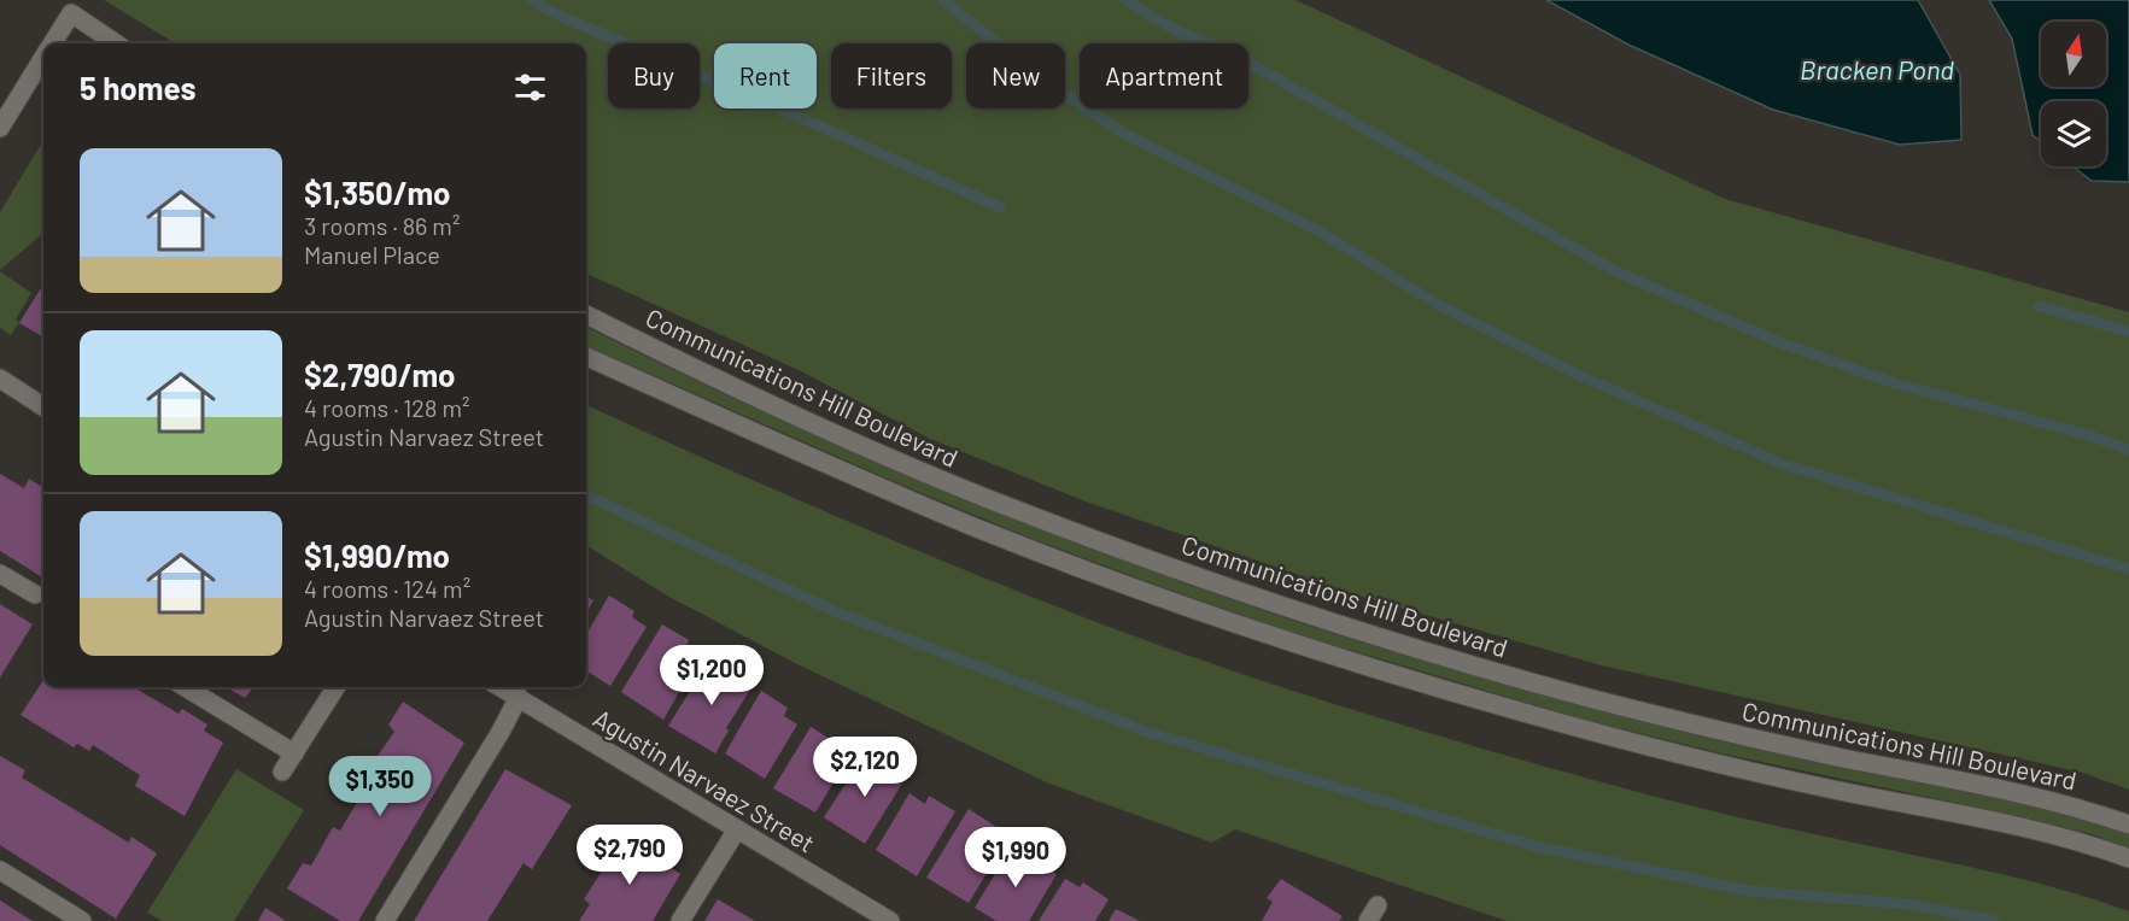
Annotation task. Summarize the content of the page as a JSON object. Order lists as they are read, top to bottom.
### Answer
{
  "streets": {
    "street": ["Communications Hill Boulevard", "Agustin Narvaez Street"]
  },
  "water": ["Bracken Pond"],
  "north": "top",
  "page": {
    "chip": [
      "Buy",
      "Rent",
      "Filters",
      "New",
      "Apartment"
    ],
    "heading": "5 homes",
    "list": [
      {
        "name": "$1,350/mo",
        "note": "3 rooms · 86 m² · Manuel Place"
      },
      {
        "name": "$2,790/mo",
        "note": "4 rooms · 128 m² · Agustin Narvaez Street"
      },
      {
        "name": "$1,990/mo",
        "note": "4 rooms · 124 m² · Agustin Narvaez Street"
      }
    ],
    "price": [
      "$1,200",
      "$2,120",
      "$1,350",
      "$2,790",
      "$1,990"
    ]
  }
}
